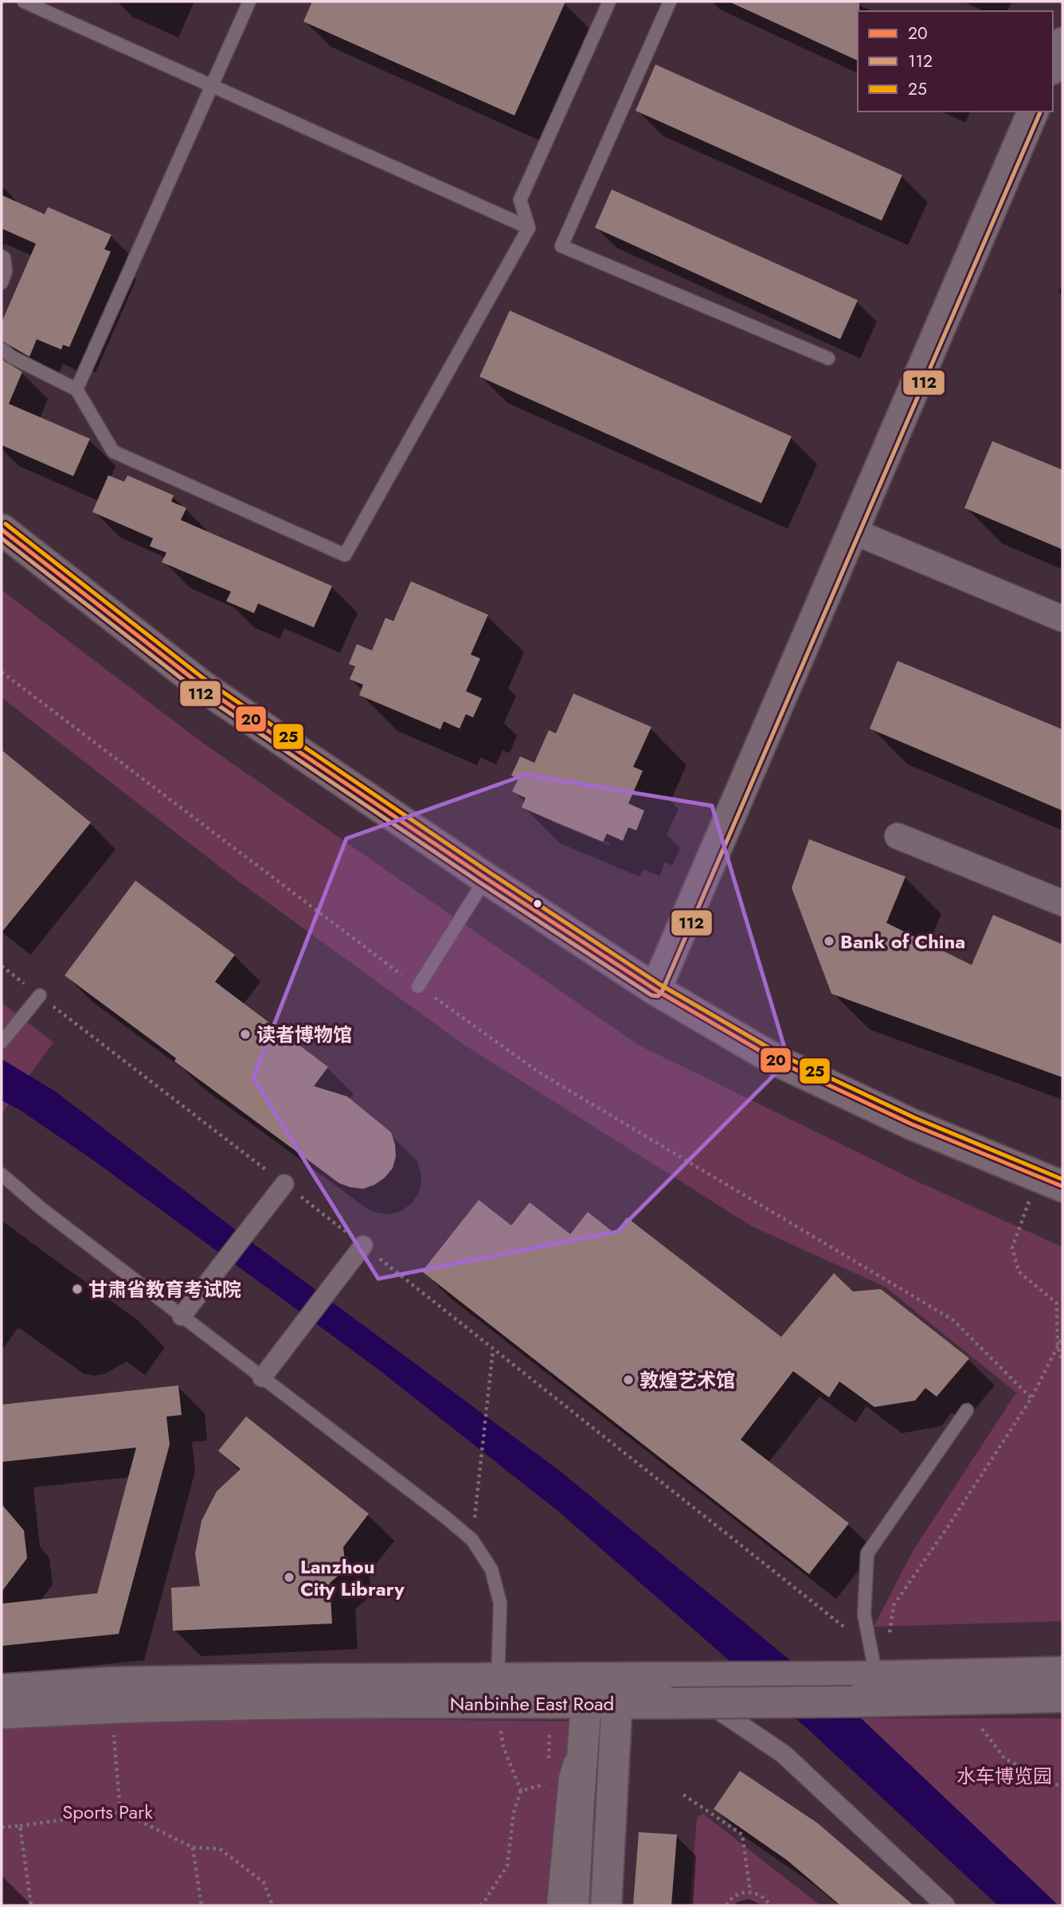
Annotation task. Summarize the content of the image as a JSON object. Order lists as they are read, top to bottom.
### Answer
{
  "streets": {
    "main road": ["Nanbinhe East Road"]
  },
  "parks": ["水车博览园", "Sports Park"],
  "places": [
    "Bank of China",
    "读者博物馆",
    "甘肃省教育考试院",
    "敦煌艺术馆",
    "Lanzhou City Library"
  ],
  "lines": ["transit line 112", "transit line 25", "transit line 20"],
  "legend": ["20", "112", "25"]
}
